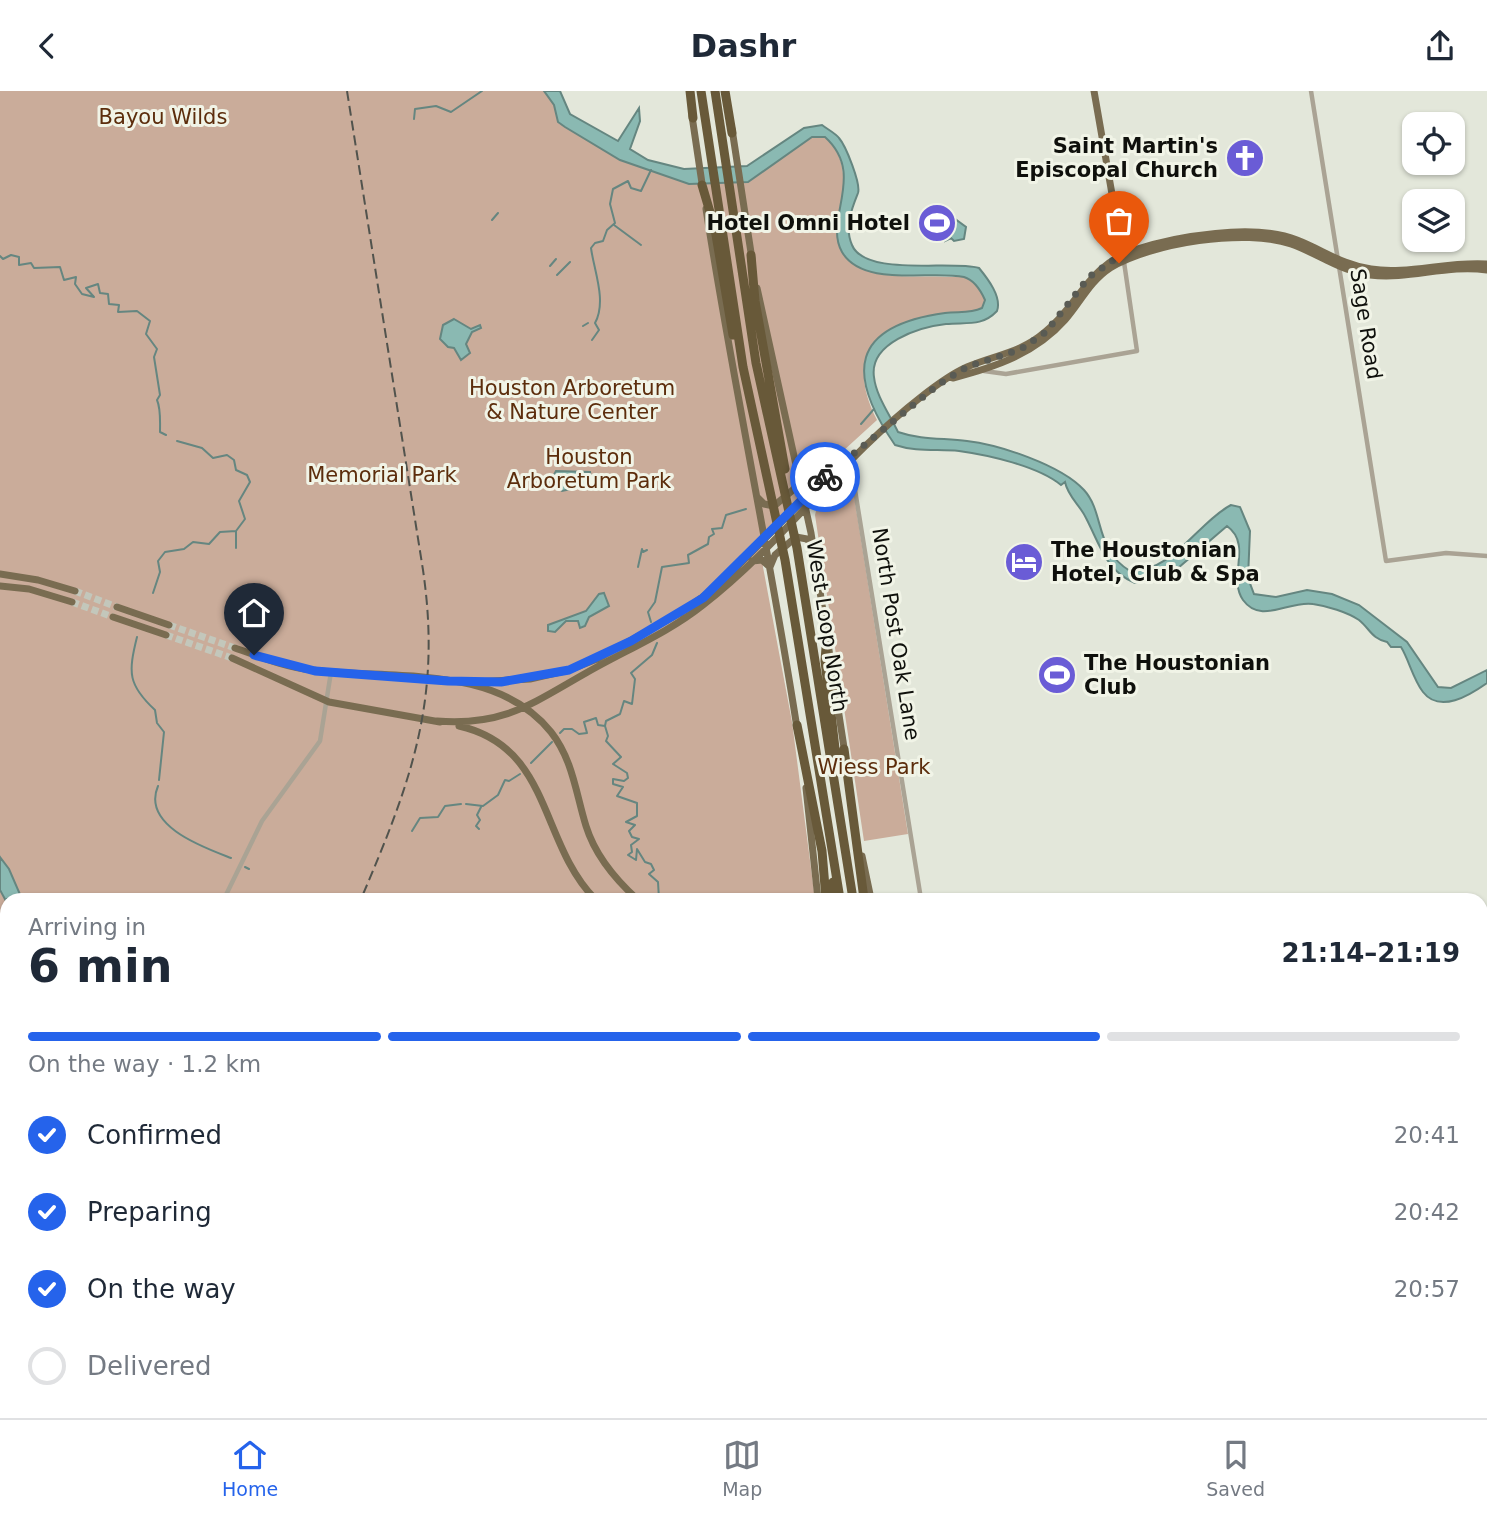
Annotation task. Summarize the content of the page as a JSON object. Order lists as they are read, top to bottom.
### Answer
{
  "streets": {
    "highway": ["West Loop North"],
    "street": ["Sage Road", "North Post Oak Lane"]
  },
  "parks": [
    "Bayou Wilds",
    "Houston Arboretum & Nature Center",
    "Houston Arboretum Park",
    "Memorial Park",
    "Wiess Park"
  ],
  "places": {
    "church": ["Saint Martin's Episcopal Church"],
    "sports": ["Hotel Omni Hotel", "The Houstonian Club"],
    "hotel": ["The Houstonian Hotel, Club & Spa"]
  },
  "page": {
    "header": "Dashr",
    "heading": ["6 min", "Arriving in", "21:14–21:19"],
    "bar": "On the way · 1.2 km",
    "list": [
      ["Confirmed", "20:41"],
      ["Preparing", "20:42"],
      ["On the way", "20:57"],
      "Delivered"
    ],
    "tabs": ["Home", "Map", "Saved"]
  }
}
